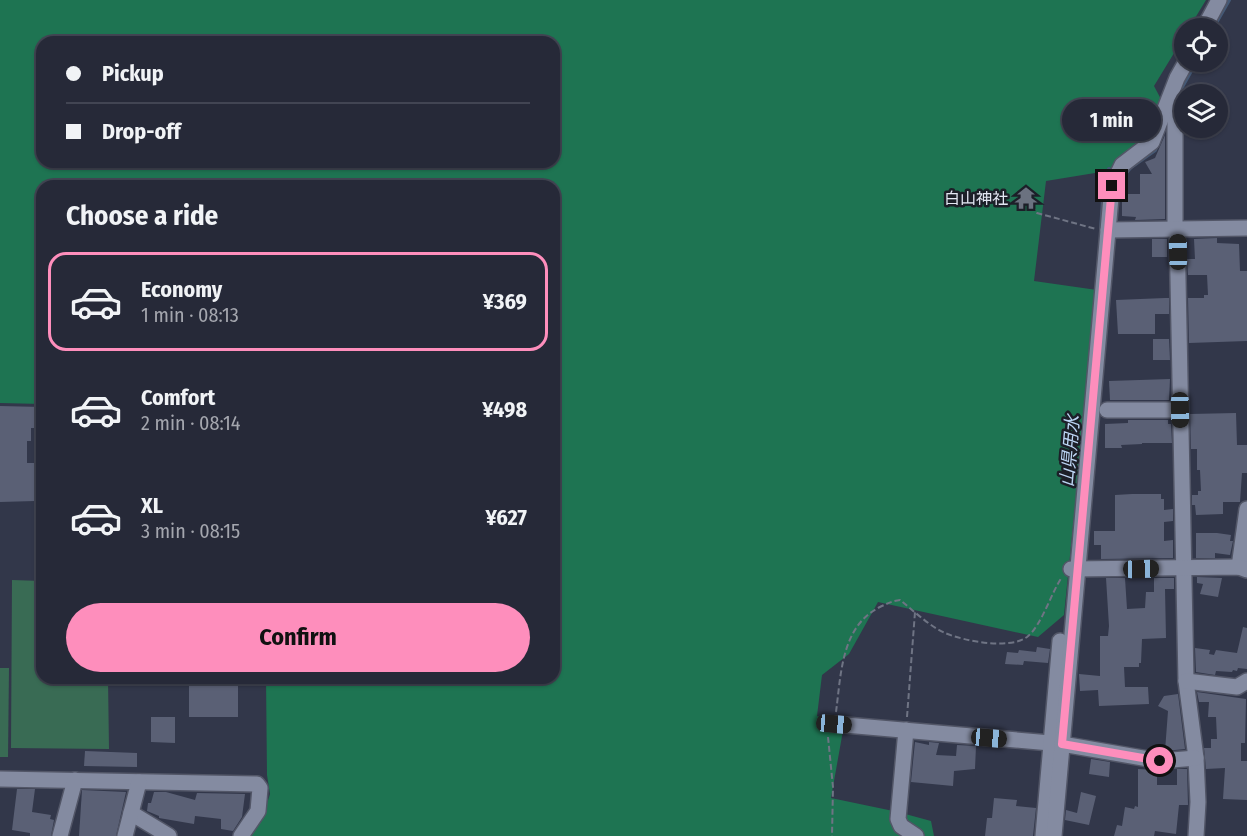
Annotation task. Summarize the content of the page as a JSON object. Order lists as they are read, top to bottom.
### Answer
{
  "water": ["山県用水"],
  "places": {
    "temple": ["白山神社"]
  },
  "page": {
    "banner": ["Pickup", "Drop-off"],
    "bubble": "1 min",
    "heading": "Choose a ride",
    "list": [
      {
        "name": "Economy",
        "note": "1 min · 08:13",
        "value": "¥369"
      },
      {
        "name": "Comfort",
        "note": "2 min · 08:14",
        "value": "¥498"
      },
      {
        "name": "XL",
        "note": "3 min · 08:15",
        "value": "¥627"
      }
    ],
    "buttons": "Confirm"
  }
}
